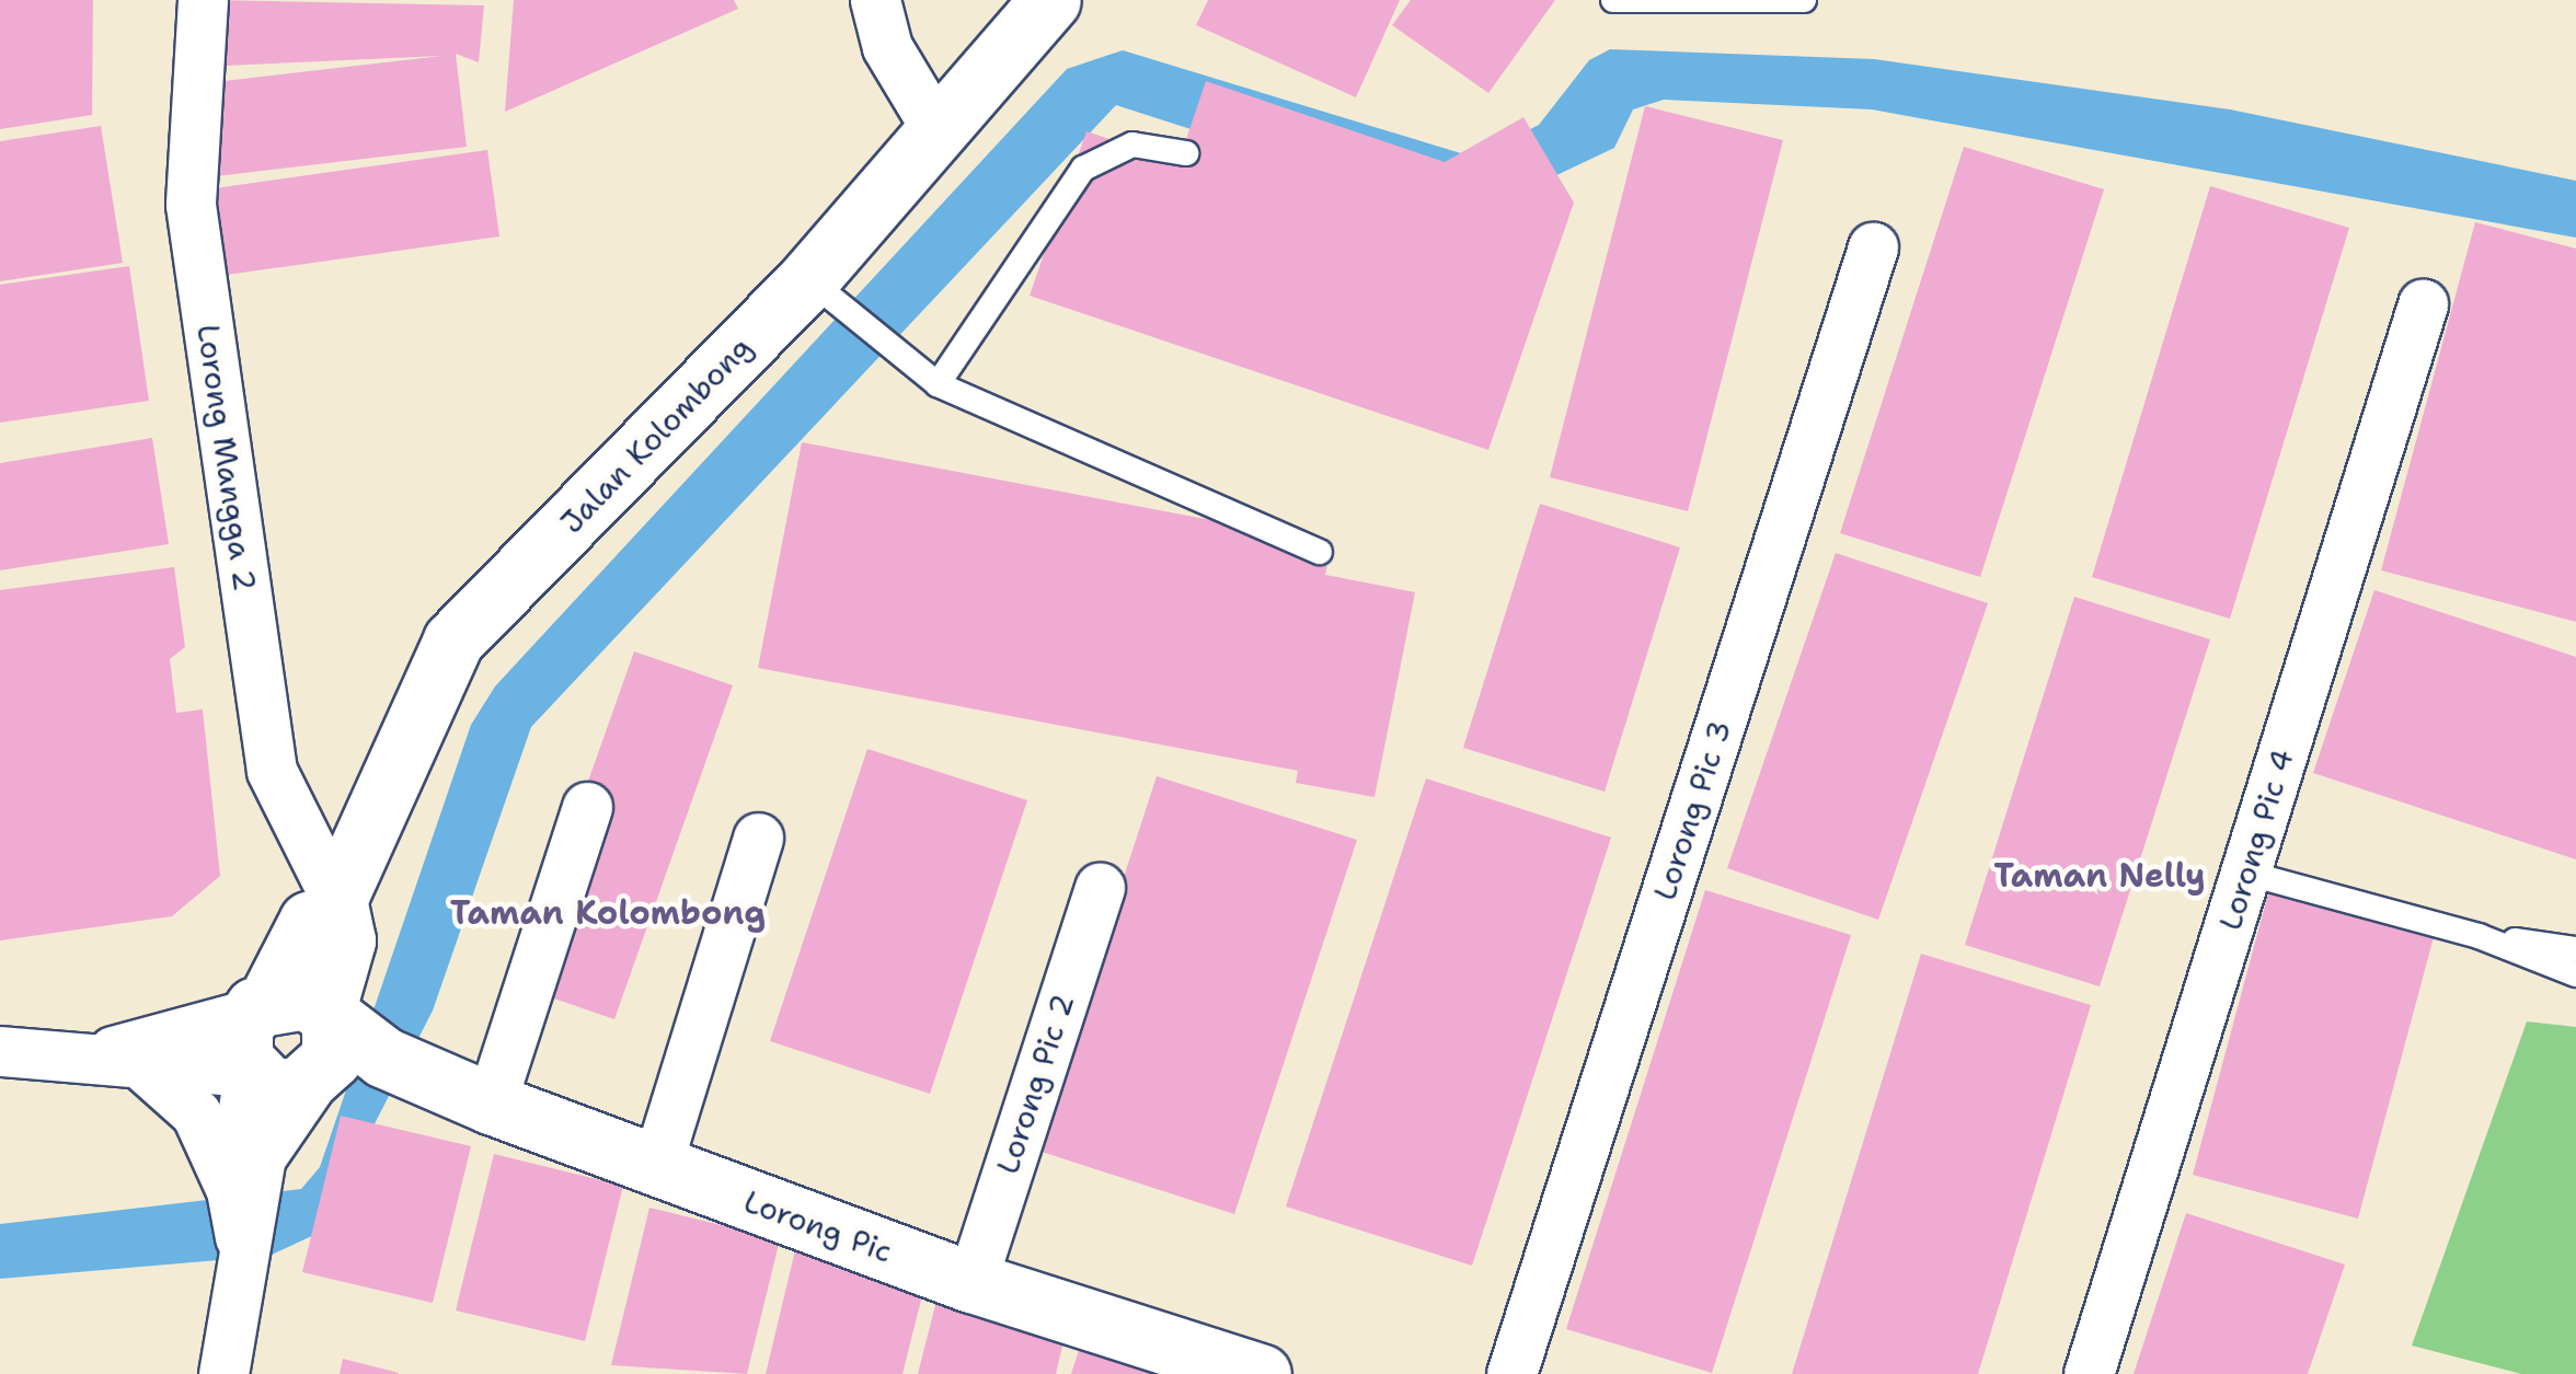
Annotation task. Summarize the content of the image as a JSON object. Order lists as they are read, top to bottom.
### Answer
{
  "streets": {
    "street": [
      "Jalan Kolombong",
      "Lorong Mangga 2",
      "Lorong Pic 3",
      "Lorong Pic 4",
      "Lorong Pic 2",
      "Lorong Pic"
    ]
  },
  "crossings": [
    ["Jalan Kolombong", "Lorong Mangga 2"],
    ["Jalan Kolombong", "Lorong Pic"],
    ["Lorong Pic 2", "Lorong Pic"]
  ],
  "districts": ["Taman Nelly", "Taman Kolombong"]
}
